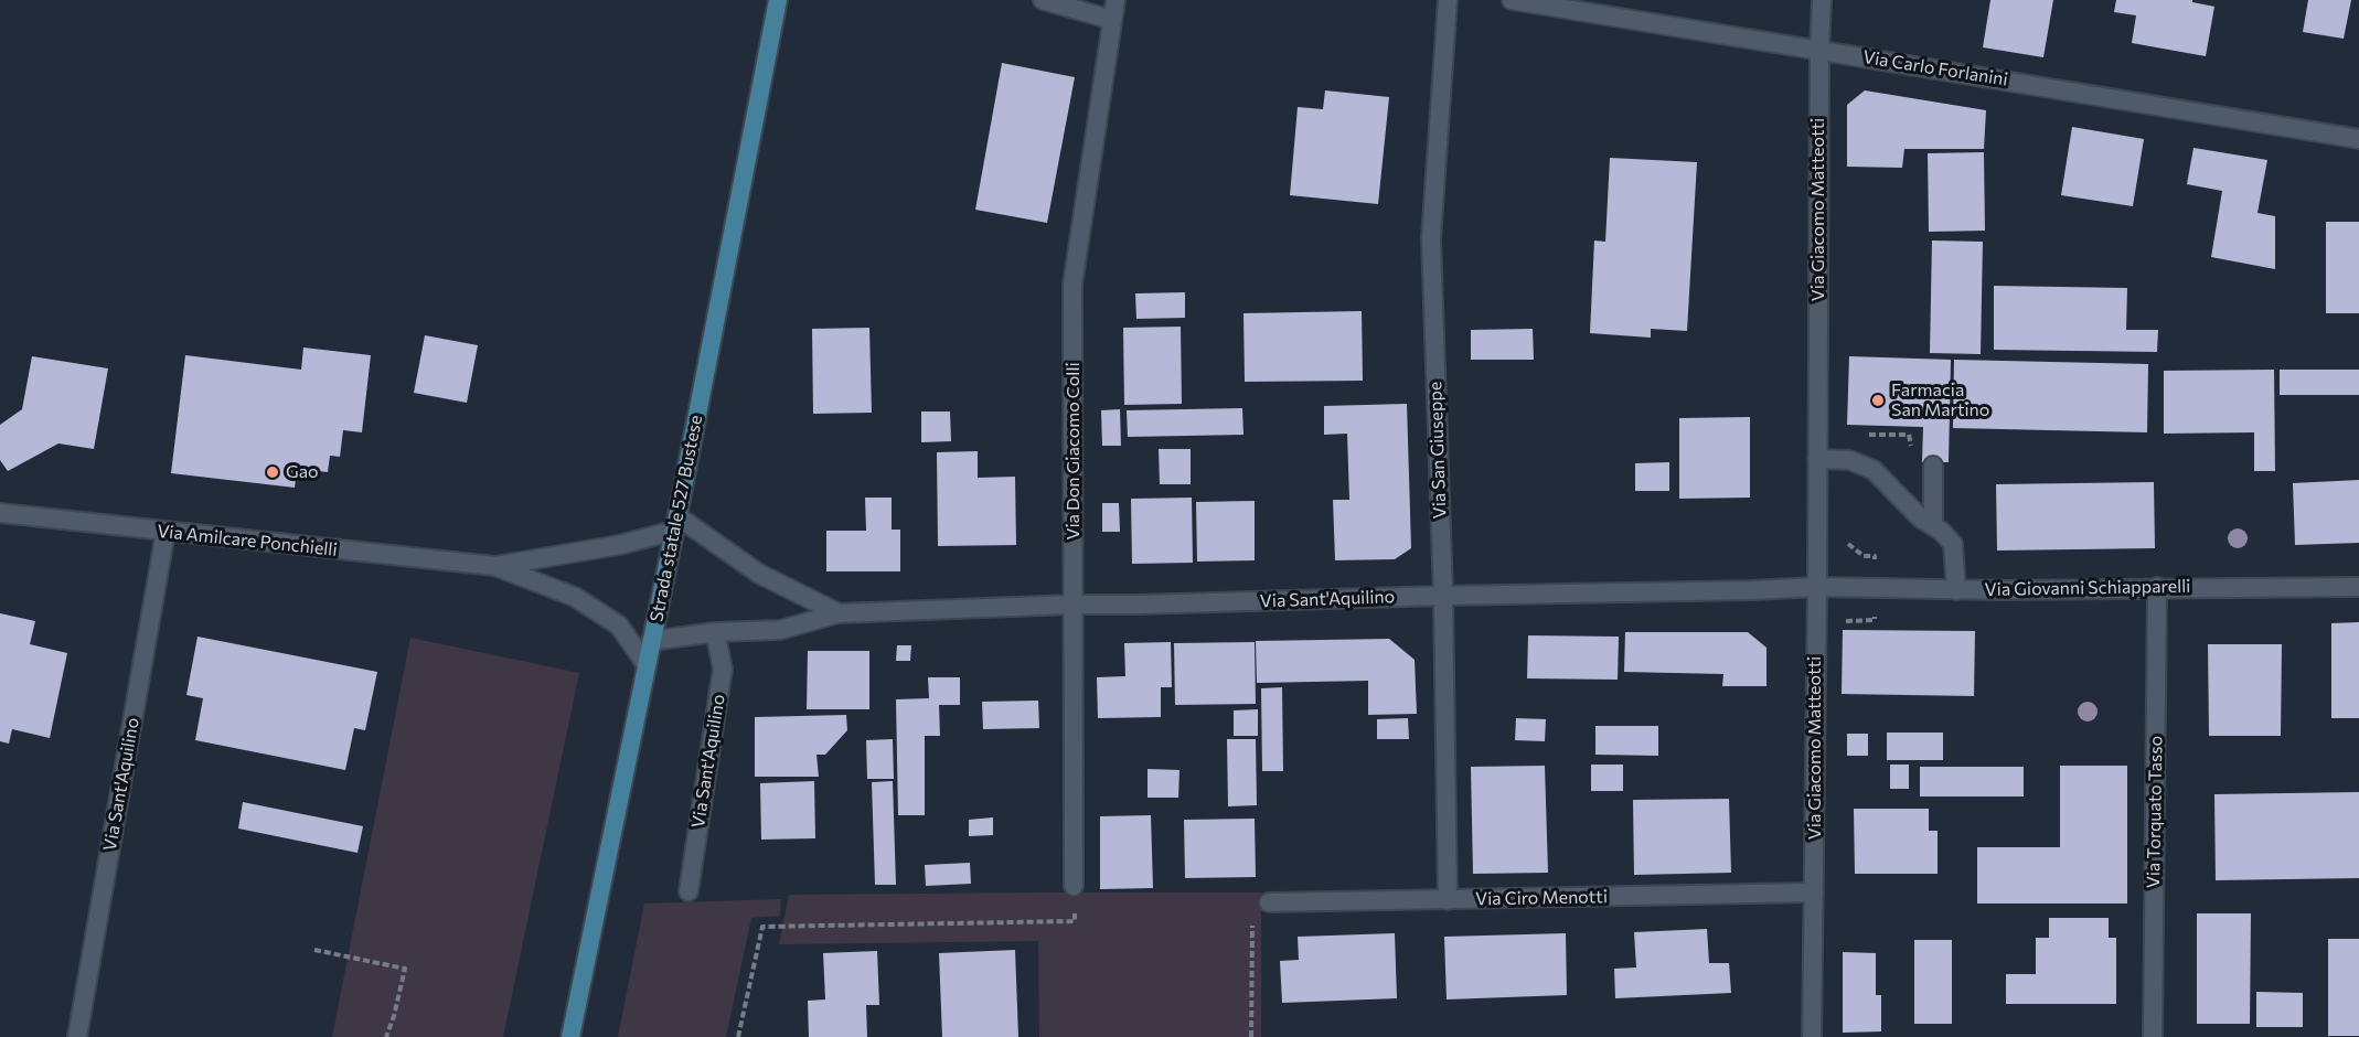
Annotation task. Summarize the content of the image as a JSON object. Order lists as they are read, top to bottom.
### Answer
{
  "streets": {
    "main road": ["Strada statale 527 Bustese"],
    "street": [
      "Via Carlo Forlanini",
      "Via Giacomo Matteotti",
      "Via San Giuseppe",
      "Via Don Giacomo Colli",
      "Via Amilcare Ponchielli",
      "Via Giovanni Schiapparelli",
      "Via Sant'Aquilino",
      "Via Torquato Tasso",
      "Via Ciro Menotti"
    ]
  },
  "crossings": [
    ["Via Carlo Forlanini", "Via Giacomo Matteotti"],
    ["Via Giacomo Matteotti", "Via Giovanni Schiapparelli"],
    ["Via Giacomo Matteotti", "Via Sant'Aquilino"],
    ["Via Giacomo Matteotti", "Via Ciro Menotti"],
    ["Via San Giuseppe", "Via Sant'Aquilino"],
    ["Via San Giuseppe", "Via Ciro Menotti"],
    ["Via Don Giacomo Colli", "Via Sant'Aquilino"],
    ["Strada statale 527 Bustese", "Via Amilcare Ponchielli"],
    ["Strada statale 527 Bustese", "Via Sant'Aquilino"],
    ["Via Amilcare Ponchielli", "Via Sant'Aquilino"],
    ["Via Giovanni Schiapparelli", "Via Sant'Aquilino"],
    ["Via Giovanni Schiapparelli", "Via Torquato Tasso"]
  ],
  "places": ["Farmacia San Martino", "Gao"]
}
